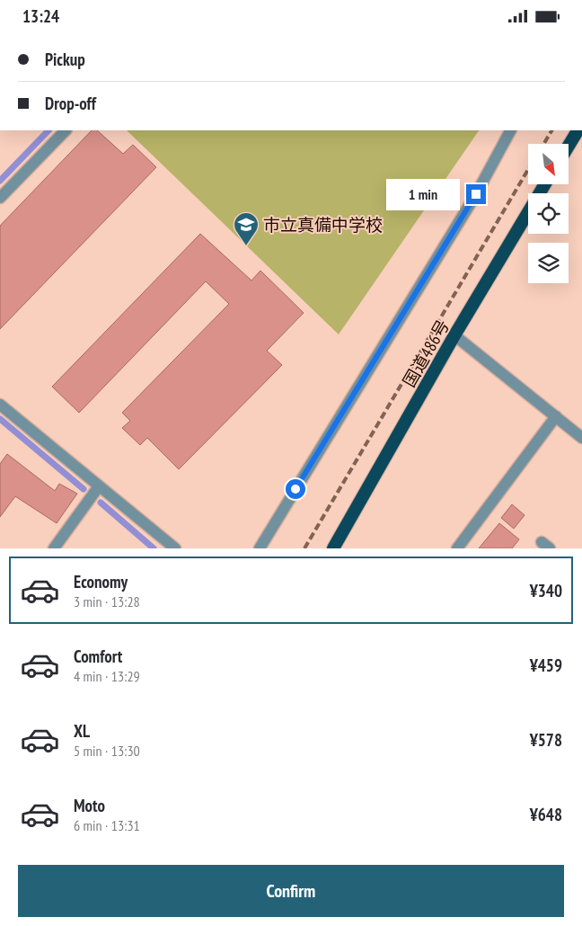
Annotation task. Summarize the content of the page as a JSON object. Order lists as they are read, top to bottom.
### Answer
{
  "streets": {
    "highway": ["国道486号"]
  },
  "places": {
    "school or university": ["市立真備中学校"]
  },
  "north": "bottom right",
  "page": {
    "status": "13:24",
    "banner": ["Pickup", "Drop-off"],
    "bubble": "1 min",
    "list": [
      {
        "name": "Economy",
        "note": "3 min · 13:28",
        "value": "¥340"
      },
      {
        "name": "Comfort",
        "note": "4 min · 13:29",
        "value": "¥459"
      },
      {
        "name": "XL",
        "note": "5 min · 13:30",
        "value": "¥578"
      },
      {
        "name": "Moto",
        "note": "6 min · 13:31",
        "value": "¥648"
      }
    ],
    "buttons": "Confirm"
  }
}
